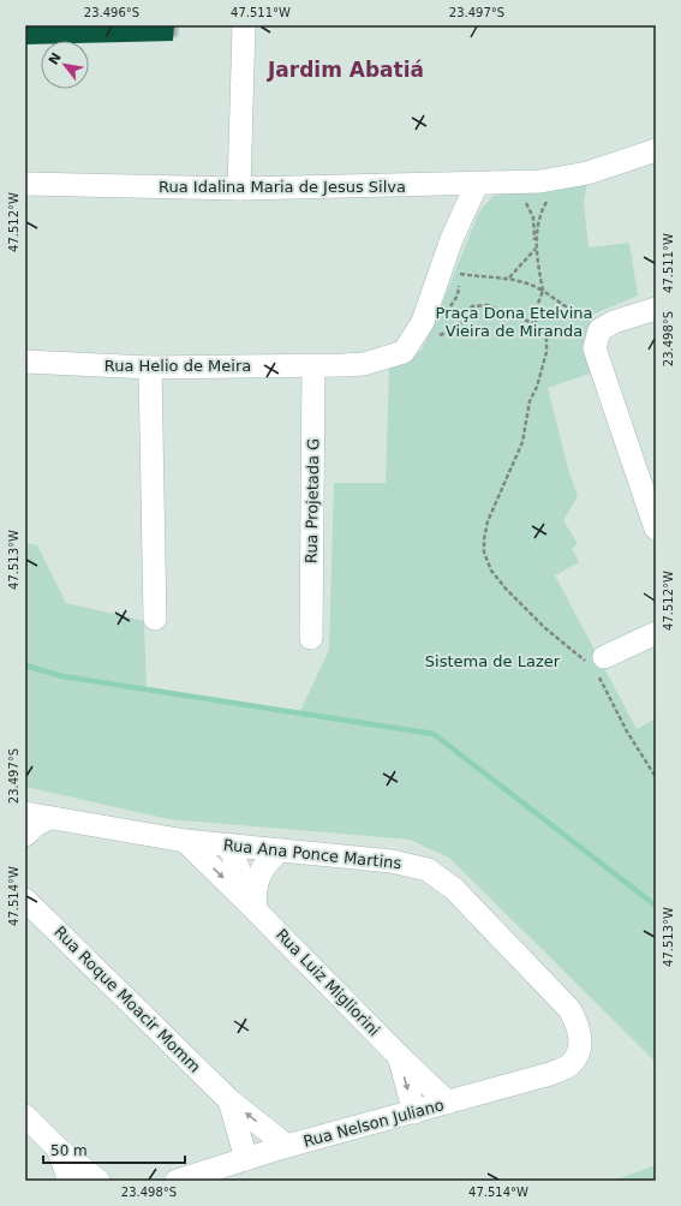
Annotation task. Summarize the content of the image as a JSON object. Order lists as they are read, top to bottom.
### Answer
{
  "streets": {
    "street": [
      "Rua Idalina Maria de Jesus Silva",
      "Rua Helio de Meira",
      "Rua Projetada G",
      "Rua Ana Ponce Martins",
      "Rua Luiz Migliorini",
      "Rua Roque Moacir Momm",
      "Rua Nelson Juliano"
    ]
  },
  "crossings": [
    ["Rua Idalina Maria de Jesus Silva", "Rua Helio de Meira"],
    ["Rua Helio de Meira", "Rua Projetada G"],
    ["Rua Ana Ponce Martins", "Rua Luiz Migliorini"],
    ["Rua Ana Ponce Martins", "Rua Nelson Juliano"],
    ["Rua Luiz Migliorini", "Rua Nelson Juliano"],
    ["Rua Roque Moacir Momm", "Rua Nelson Juliano"]
  ],
  "districts": ["Jardim Abatiá"],
  "parks": ["Praça Dona Etelvina Vieira de Miranda", "Sistema de Lazer"],
  "scale_bar": "50 m",
  "north": "top left",
  "coordinates": [
    "23.496°S",
    "47.511°W",
    "23.497°S",
    "47.512°W",
    "23.498°S",
    "47.513°W",
    "47.514°W"
  ]
}
